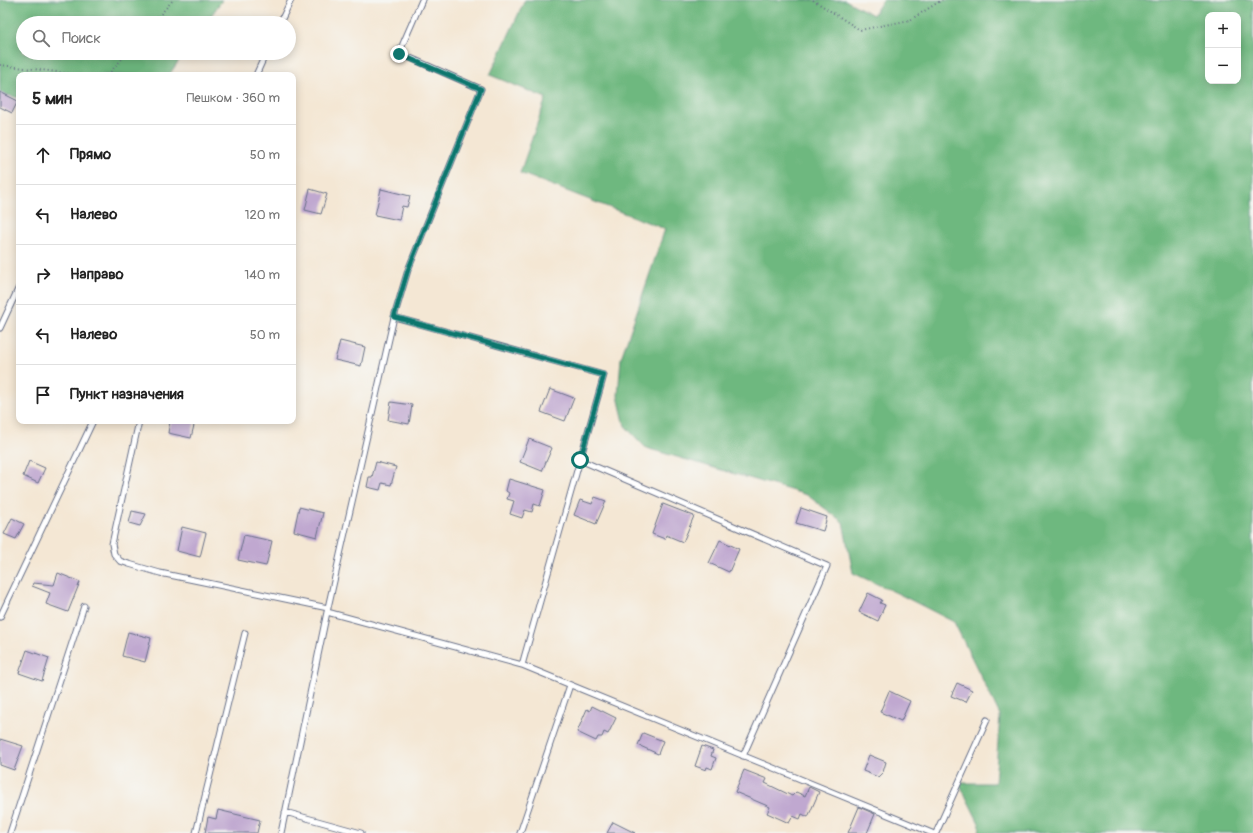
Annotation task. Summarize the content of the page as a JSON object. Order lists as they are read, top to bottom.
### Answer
{
  "page": {
    "map_buttons": ["+", "−"],
    "search": "Поиск",
    "heading": ["5 мин", "Пешком · 360 m"],
    "list": [
      ["Прямо", "50 m"],
      ["Налево", "120 m"],
      ["Направо", "140 m"],
      ["Налево", "50 m"],
      "Пункт назначения"
    ]
  }
}
